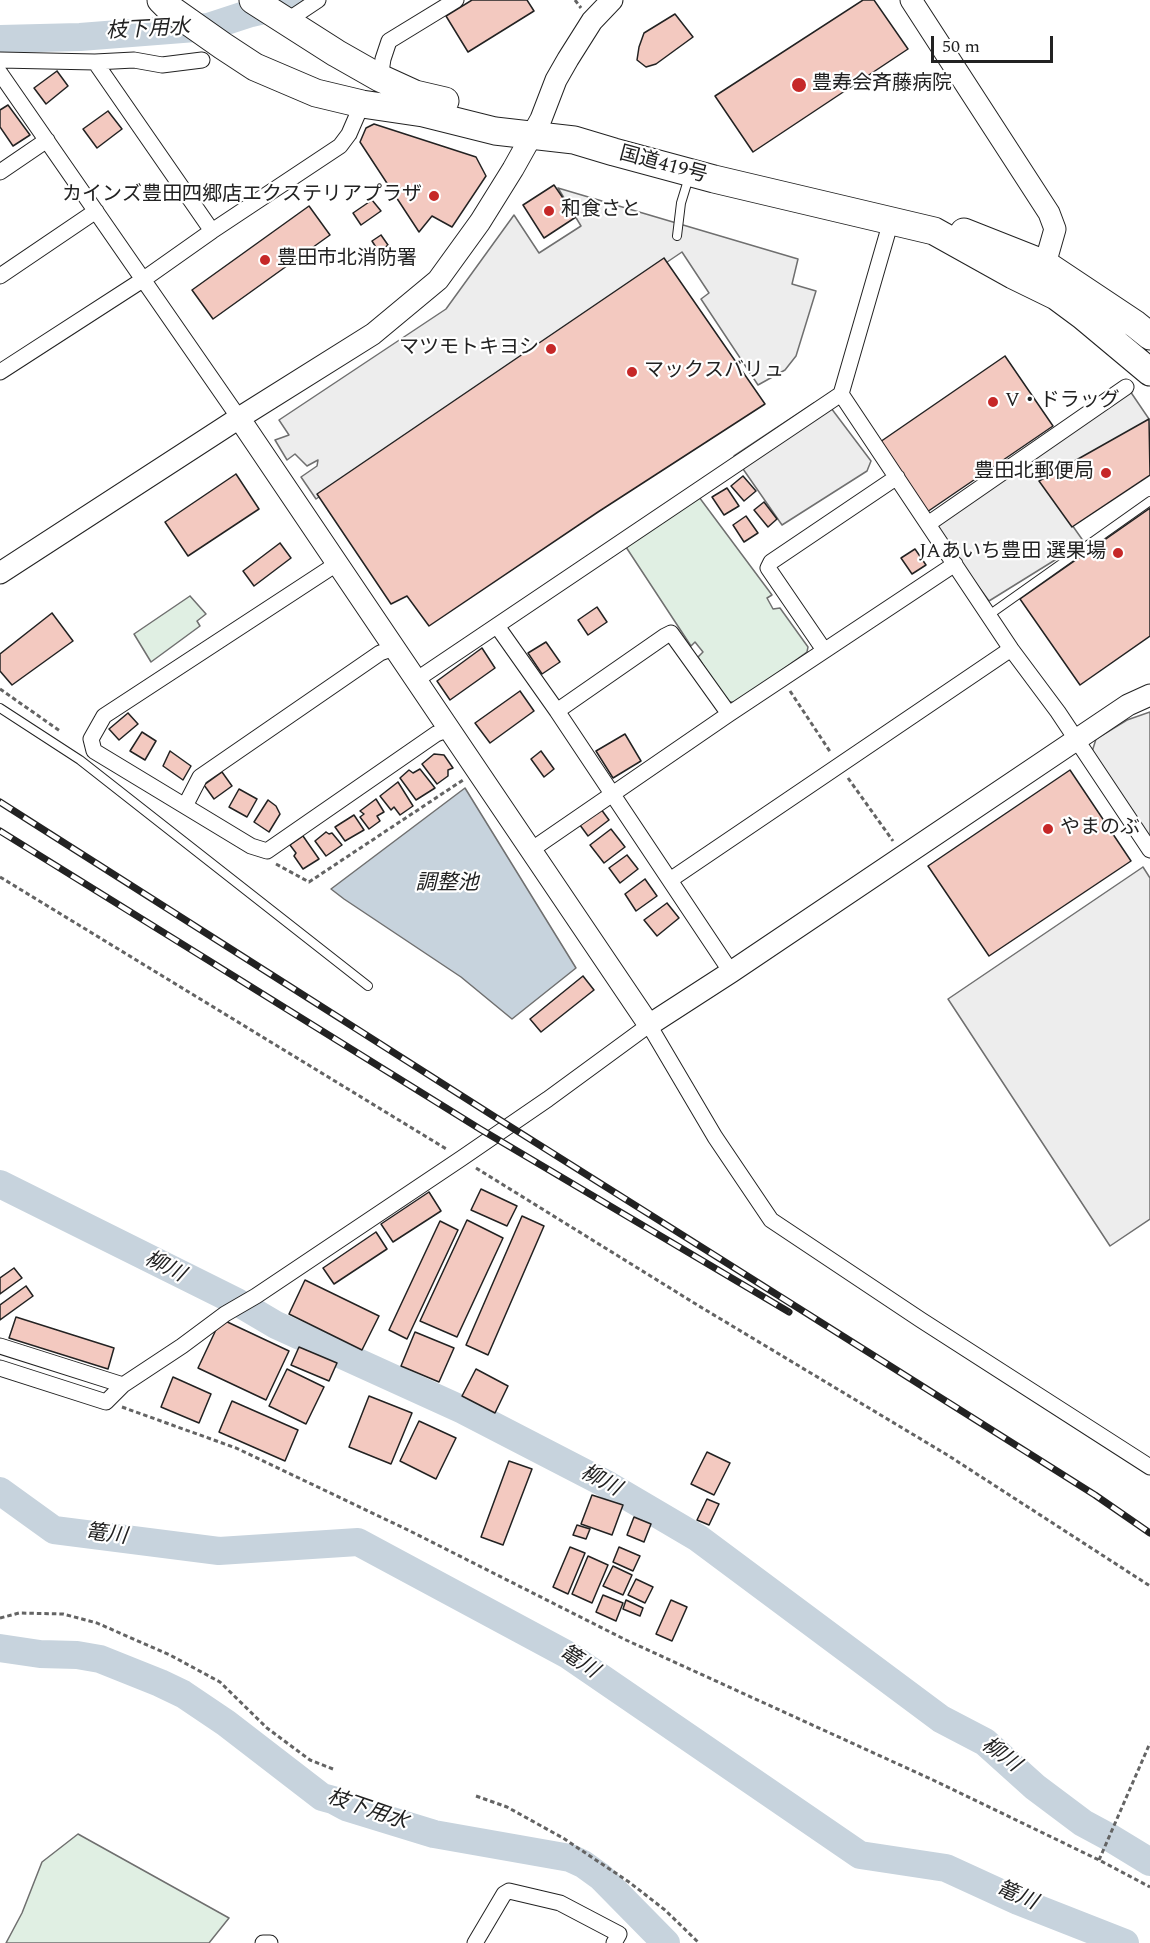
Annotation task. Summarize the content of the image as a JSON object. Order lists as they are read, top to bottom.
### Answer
{
  "streets": {
    "highway": ["国道419号"]
  },
  "water": [
    "枝下用水",
    "調整池",
    "柳川",
    "篭川"
  ],
  "places": [
    "豊寿会斉藤病院",
    "カインズ豊田四郷店エクステリアプラザ",
    "和食さと",
    "豊田市北消防署",
    "マツモトキヨシ",
    "マックスバリュ",
    "V・ドラッグ",
    "豊田北郵便局",
    "JAあいち豊田 選果場",
    "やまのぶ"
  ],
  "scale_bar": "50 m"
}
